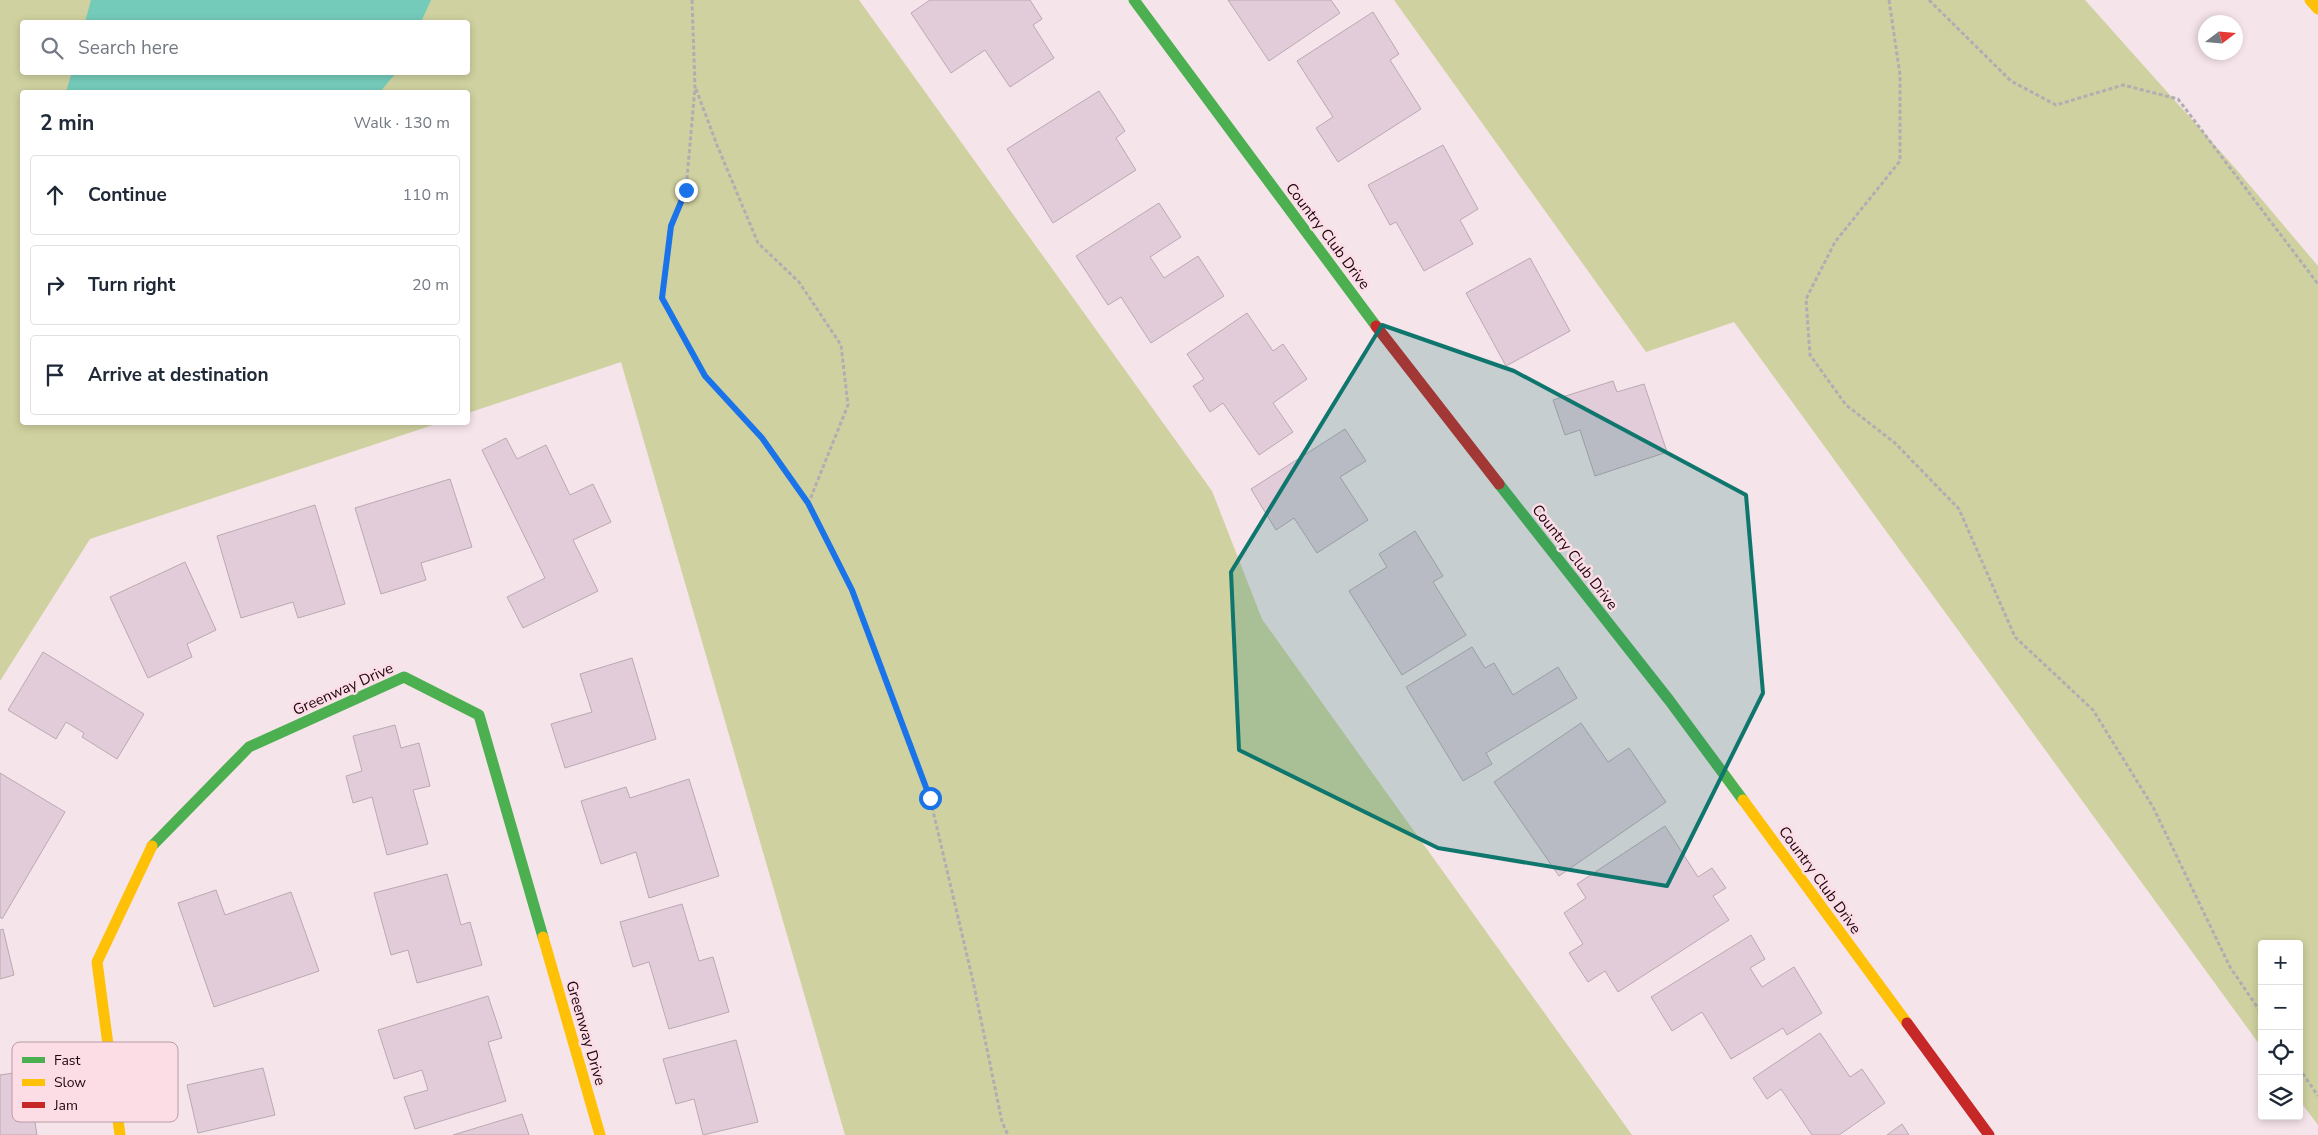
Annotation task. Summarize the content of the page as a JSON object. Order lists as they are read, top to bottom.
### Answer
{
  "streets": {
    "main road": ["Country Club Drive", "Greenway Drive"]
  },
  "legend": ["Fast", "Slow", "Jam"],
  "north": "right",
  "page": {
    "search": "Search here",
    "heading": ["2 min", "Walk · 130 m"],
    "list": [
      ["Continue", "110 m"],
      ["Turn right", "20 m"],
      "Arrive at destination"
    ],
    "map_buttons": ["+", "−"]
  }
}
